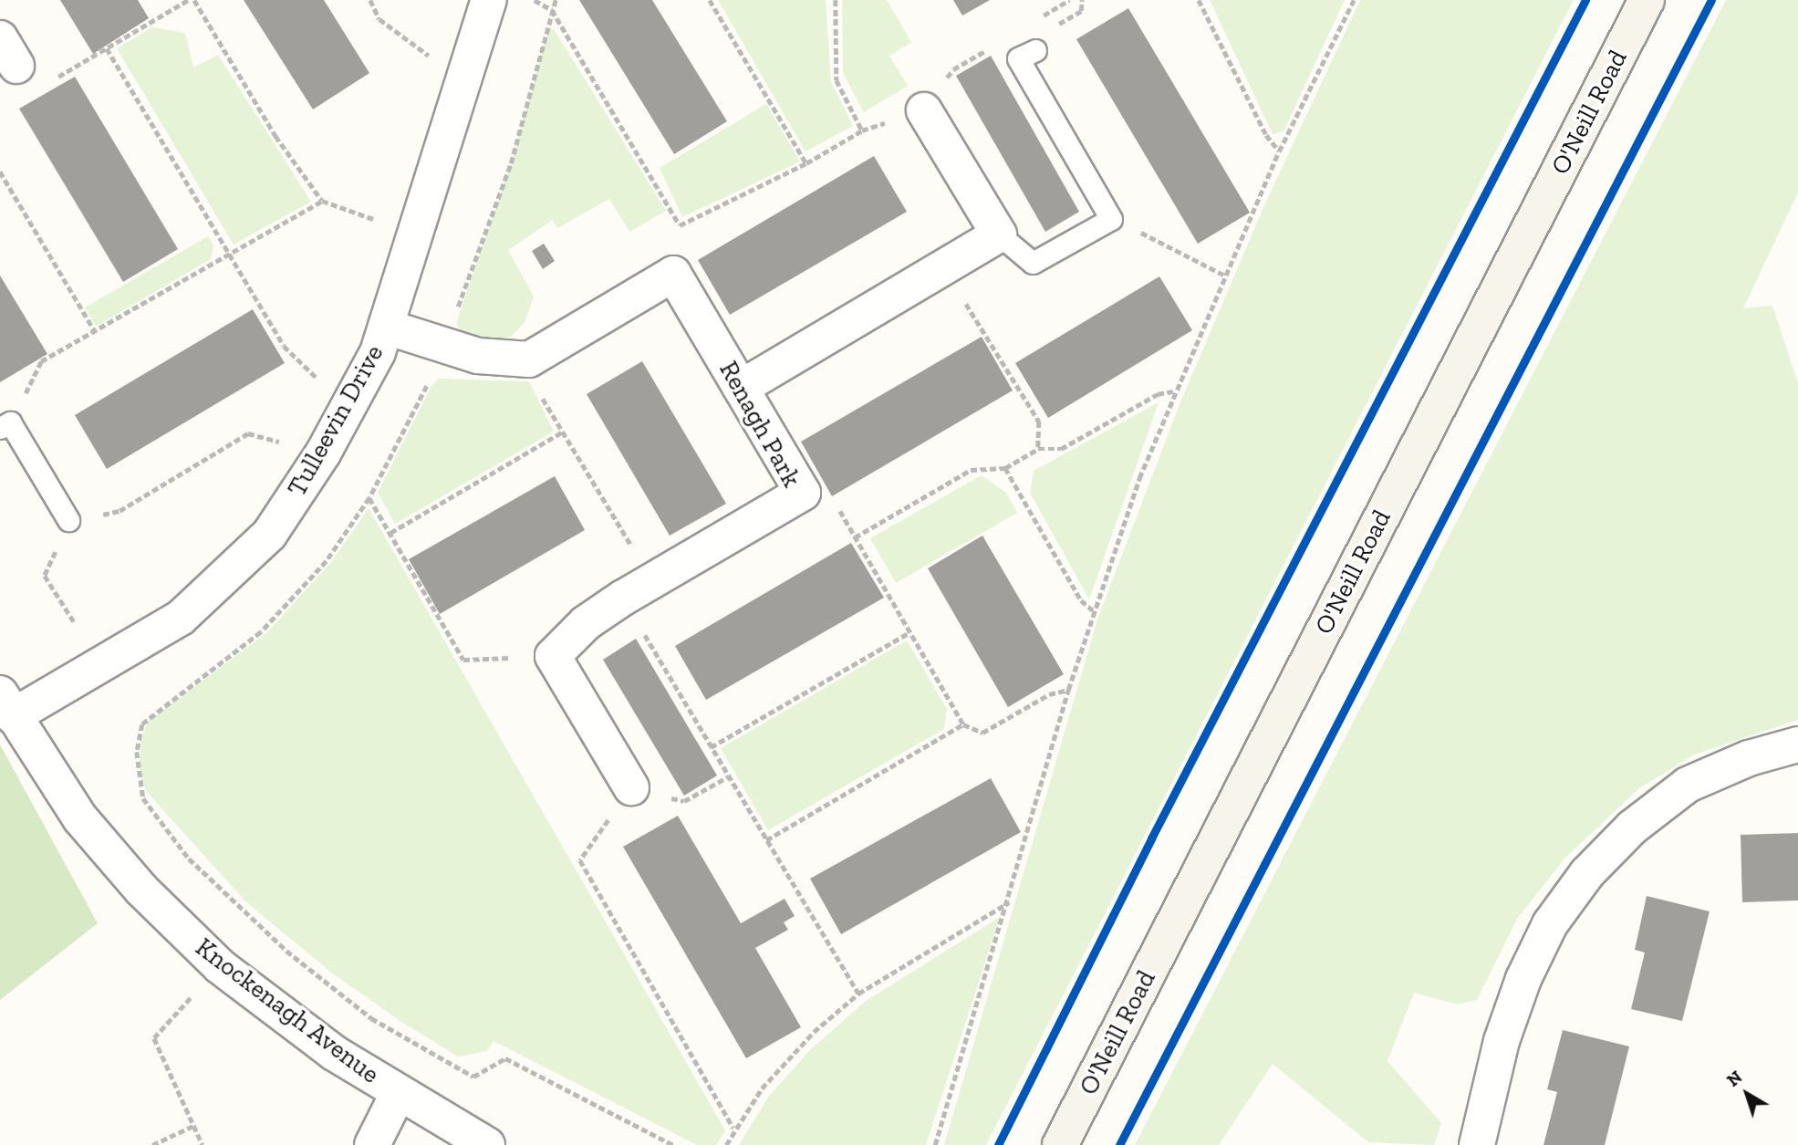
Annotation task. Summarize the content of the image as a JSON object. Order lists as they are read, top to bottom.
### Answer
{
  "streets": {
    "main road": ["O'Neill Road"],
    "street": ["Tulleevin Drive", "Renagh Park", "Knockenagh Avenue"]
  },
  "crossings": [
    ["Tulleevin Drive", "Knockenagh Avenue"]
  ],
  "north": "top left"
}
